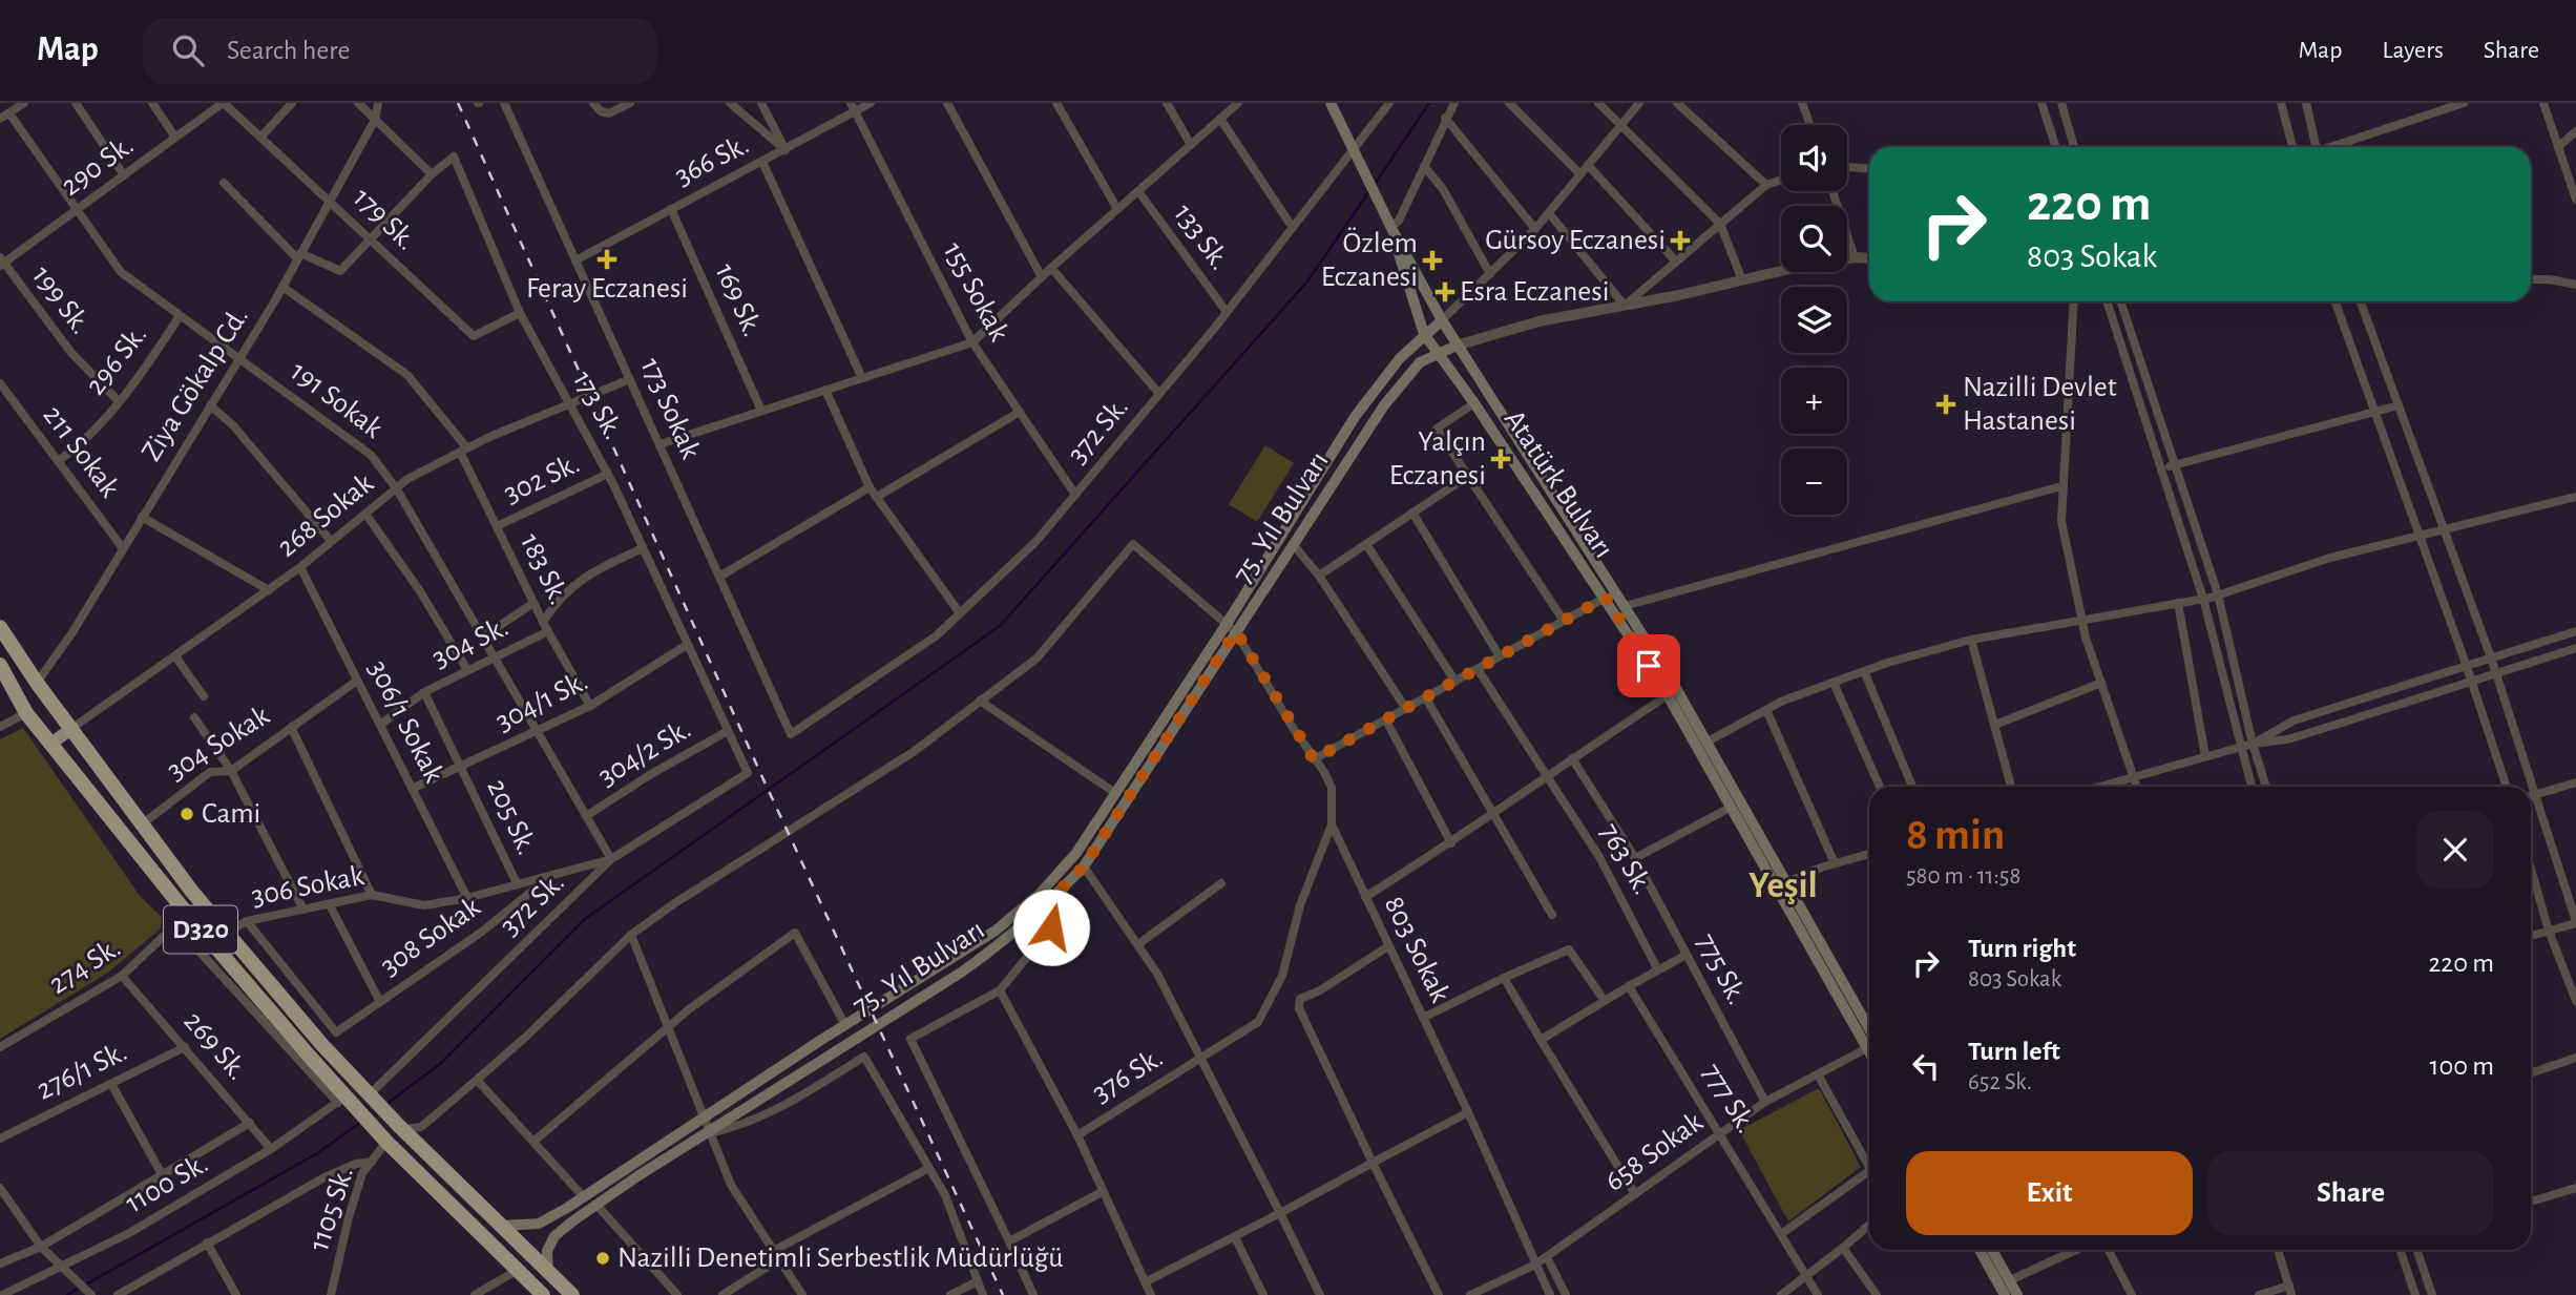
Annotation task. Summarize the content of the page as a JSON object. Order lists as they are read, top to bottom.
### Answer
{
  "streets": {
    "highway": ["D320"],
    "main road": ["Atatürk Bulvarı", "75. Yıl Bulvarı"],
    "street": [
      "366 Sk.",
      "290 Sk.",
      "179 Sk.",
      "133 Sk.",
      "155 Sokak",
      "199 Sk.",
      "169 Sk.",
      "296 Sk.",
      "Ziya Gökalp Cd.",
      "191 Sokak",
      "173 Sk.",
      "173 Sokak",
      "372 Sk.",
      "211 Sokak",
      "302 Sk.",
      "268 Sokak",
      "183 Sk.",
      "304 Sk.",
      "304/1 Sk.",
      "306/1 Sokak",
      "304 Sokak",
      "304/2 Sk.",
      "205 Sk.",
      "763 Sk.",
      "306 Sokak",
      "308 Sokak",
      "803 Sokak",
      "274 Sk.",
      "775 Sk.",
      "269 Sk.",
      "276/1 Sk.",
      "376 Sk.",
      "777 Sk.",
      "658 Sokak",
      "1100 Sk.",
      "1105 Sk."
    ]
  },
  "crossings": [
    ["366 Sk.", "155 Sokak"],
    ["366 Sk.", "169 Sk."],
    ["366 Sk.", "173 Sokak"],
    ["290 Sk.", "179 Sk."],
    ["290 Sk.", "199 Sk."],
    ["290 Sk.", "191 Sokak"],
    ["179 Sk.", "Ziya Gökalp Cd."],
    ["179 Sk.", "173 Sk."],
    ["133 Sk.", "372 Sk."],
    ["155 Sokak", "372 Sk."],
    ["199 Sk.", "296 Sk."],
    ["296 Sk.", "191 Sokak"],
    ["296 Sk.", "211 Sokak"],
    ["Ziya Gökalp Cd.", "191 Sokak"],
    ["Ziya Gökalp Cd.", "211 Sokak"],
    ["Ziya Gökalp Cd.", "183 Sk."],
    ["191 Sokak", "372 Sk."],
    ["191 Sokak", "268 Sokak"],
    ["191 Sokak", "304 Sk."],
    ["191 Sokak", "304/1 Sk."],
    ["191 Sokak", "304/2 Sk."],
    ["191 Sokak", "306 Sokak"],
    ["173 Sk.", "372 Sk."],
    ["173 Sk.", "302 Sk."],
    ["173 Sk.", "268 Sokak"],
    ["173 Sk.", "304 Sk."],
    ["173 Sk.", "304/1 Sk."],
    ["173 Sk.", "304/2 Sk."],
    ["173 Sokak", "372 Sk."],
    ["173 Sokak", "268 Sokak"],
    ["372 Sk.", "306 Sokak"],
    ["372 Sk.", "D320"],
    ["302 Sk.", "183 Sk."],
    ["Atatürk Bulvarı", "75. Yıl Bulvarı"],
    ["268 Sokak", "183 Sk."],
    ["268 Sokak", "306/1 Sokak"],
    ["268 Sokak", "D320"],
    ["75. Yıl Bulvarı", "D320"],
    ["75. Yıl Bulvarı", "803 Sokak"],
    ["183 Sk.", "304 Sk."],
    ["183 Sk.", "304/1 Sk."],
    ["304 Sk.", "306/1 Sokak"],
    ["304 Sk.", "205 Sk."],
    ["304/1 Sk.", "306/1 Sokak"],
    ["304/1 Sk.", "205 Sk."],
    ["306/1 Sokak", "304 Sokak"],
    ["306/1 Sokak", "306 Sokak"],
    ["304 Sokak", "D320"],
    ["205 Sk.", "306 Sokak"],
    ["306 Sokak", "D320"],
    ["306 Sokak", "308 Sokak"],
    ["D320", "274 Sk."],
    ["D320", "1100 Sk."],
    ["D320", "1105 Sk."],
    ["803 Sokak", "376 Sk."],
    ["803 Sokak", "658 Sokak"],
    ["274 Sk.", "269 Sk."],
    ["775 Sk.", "658 Sokak"],
    ["269 Sk.", "276/1 Sk."],
    ["269 Sk.", "1100 Sk."],
    ["777 Sk.", "658 Sokak"]
  ],
  "districts": ["Yeşil"],
  "places": {
    "health": [
      "Gürsoy Eczanesi",
      "Feray Eczanesi",
      "Özlem Eczanesi",
      "Esra Eczanesi",
      "Nazilli Devlet Hastanesi",
      "Yalçın Eczanesi"
    ],
    "other": ["Cami", "Nazilli Denetimli Serbestlik Müdürlüğü"]
  },
  "page": {
    "header": "Map",
    "search": "Search here",
    "nav": ["Map", "Layers", "Share"],
    "map_buttons": ["+", "−"],
    "turn": ["220 m", "803 Sokak"],
    "heading": ["8 min", "580 m · 11:58"],
    "list": [
      {
        "name": "Turn right",
        "note": "803 Sokak",
        "value": "220 m"
      },
      {
        "name": "Turn left",
        "note": "652 Sk.",
        "value": "100 m"
      }
    ],
    "buttons": ["Exit", "Share"]
  }
}
